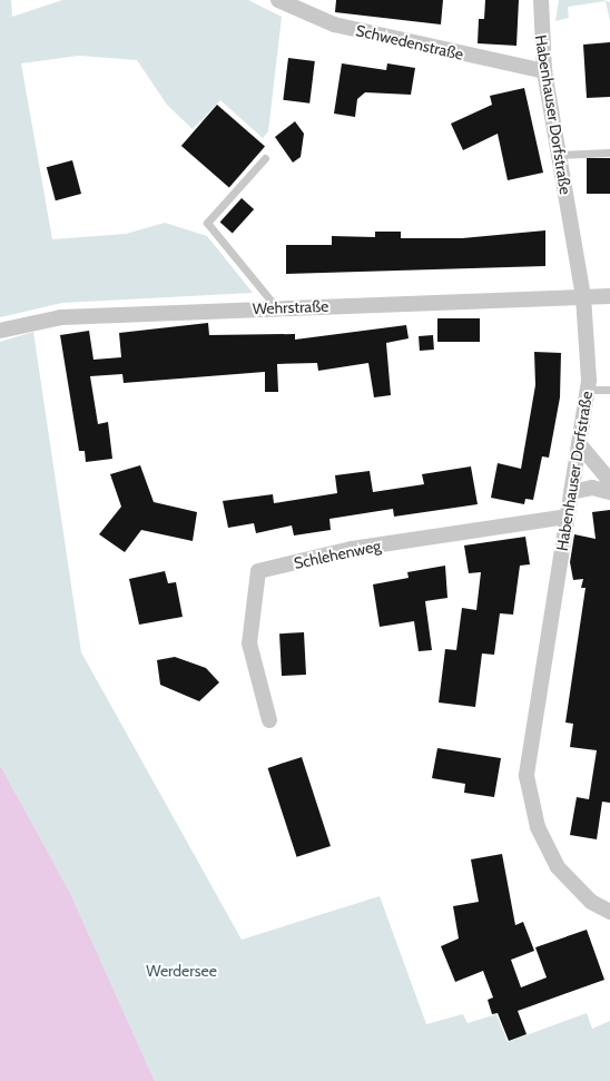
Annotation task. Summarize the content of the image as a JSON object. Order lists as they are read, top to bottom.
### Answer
{
  "streets": {
    "street": [
      "Schwedenstraße",
      "Habenhauser Dorfstraße",
      "Wehrstraße",
      "Schlehenweg"
    ]
  },
  "crossings": [
    ["Schwedenstraße", "Habenhauser Dorfstraße"],
    ["Habenhauser Dorfstraße", "Wehrstraße"],
    ["Habenhauser Dorfstraße", "Schlehenweg"]
  ],
  "parks": ["Werdersee"]
}
